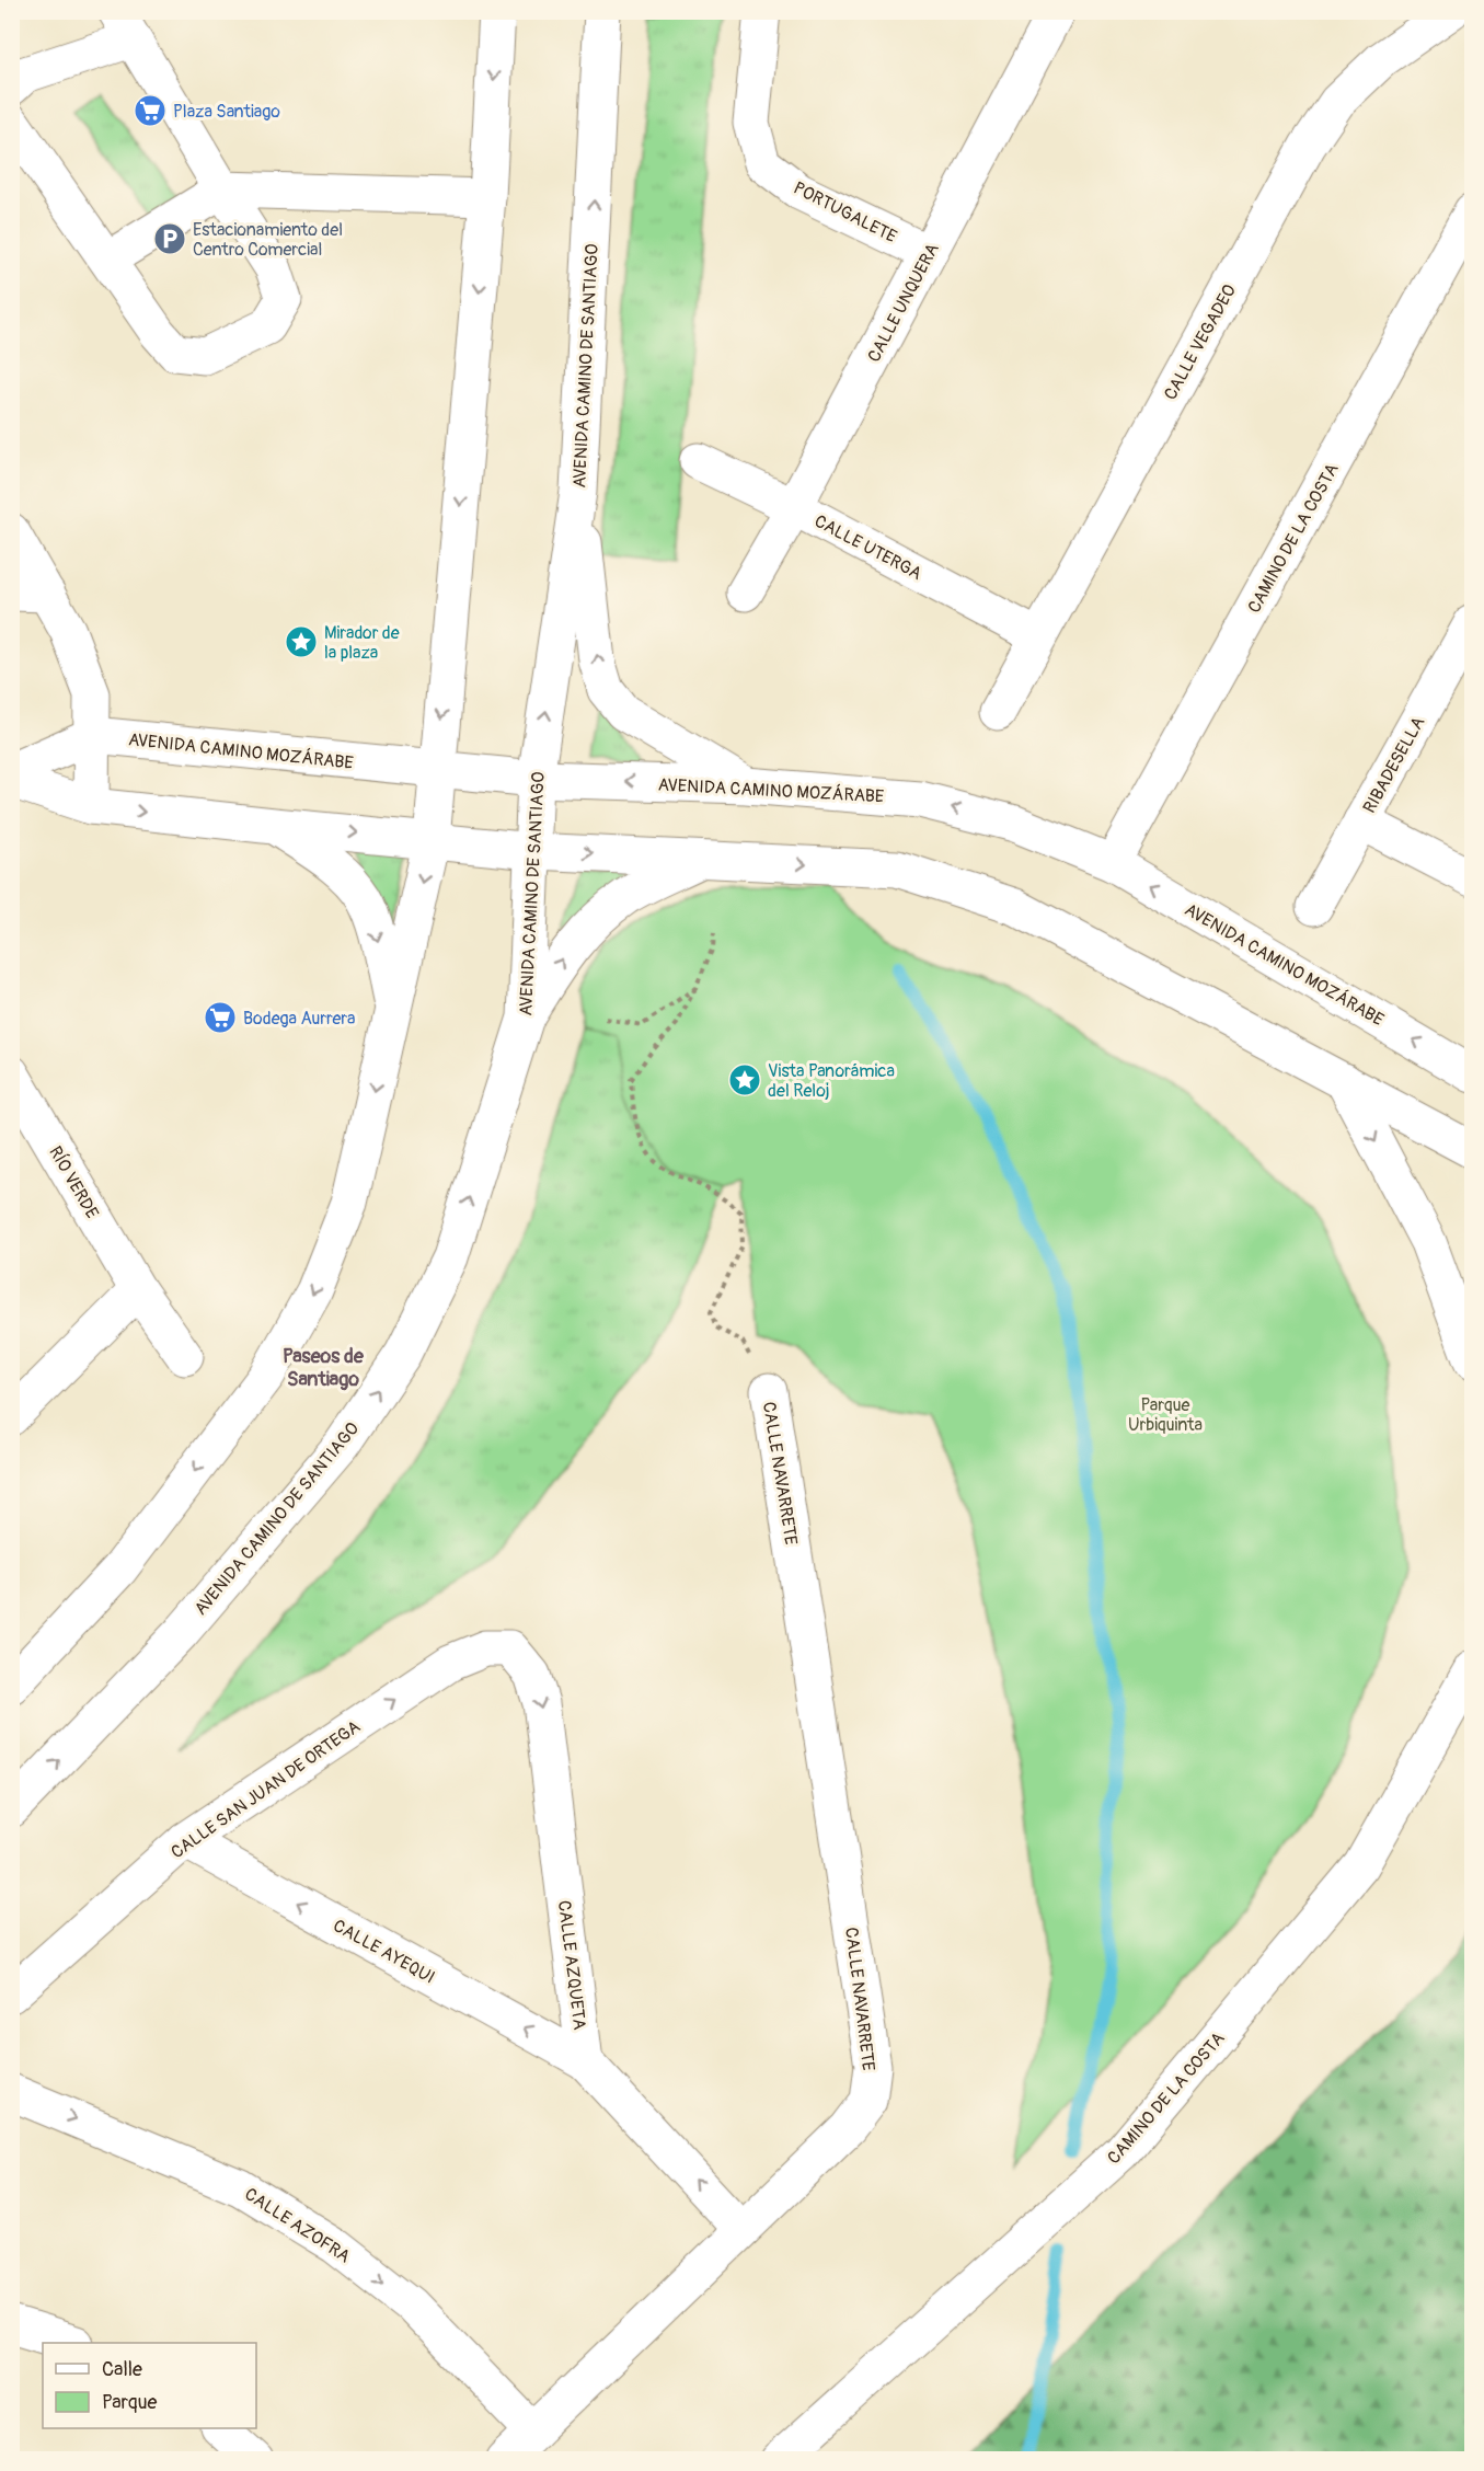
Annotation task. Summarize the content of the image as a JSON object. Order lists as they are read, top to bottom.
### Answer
{
  "streets": {
    "street": [
      "PORTUGALETE",
      "CALLE UNQUERA",
      "CALLE VEGADEO",
      "AVENIDA CAMINO DE SANTIAGO",
      "CAMINO DE LA COSTA",
      "CALLE UTERGA",
      "AVENIDA CAMINO MOZÁRABE",
      "RIBADESELLA",
      "RÍO VERDE",
      "CALLE NAVARRETE",
      "CALLE SAN JUAN DE ORTEGA",
      "CALLE AYEQUI",
      "CALLE AZQUETA",
      "CALLE AZOFRA"
    ]
  },
  "crossings": [
    ["PORTUGALETE", "CALLE UNQUERA"],
    ["CALLE UNQUERA", "CALLE UTERGA"],
    ["CALLE VEGADEO", "CALLE UTERGA"],
    ["AVENIDA CAMINO DE SANTIAGO", "AVENIDA CAMINO MOZÁRABE"],
    ["CAMINO DE LA COSTA", "AVENIDA CAMINO MOZÁRABE"],
    ["CALLE NAVARRETE", "CALLE AZOFRA"],
    ["CALLE SAN JUAN DE ORTEGA", "CALLE AYEQUI"],
    ["CALLE SAN JUAN DE ORTEGA", "CALLE AZQUETA"],
    ["CALLE AYEQUI", "CALLE AZQUETA"]
  ],
  "one_way": ["CALLE SAN JUAN DE ORTEGA", "CALLE AYEQUI", "CALLE AZQUETA"],
  "districts": ["Paseos de Santiago"],
  "parks": ["Parque Urbiquinta"],
  "places": {
    "supermarket": ["Plaza Santiago", "Bodega Aurrera"],
    "parking": ["Estacionamiento del Centro Comercial"],
    "place": ["Mirador de la plaza", "Vista Panorámica del Reloj"]
  },
  "legend": ["Calle", "Parque"]
}
